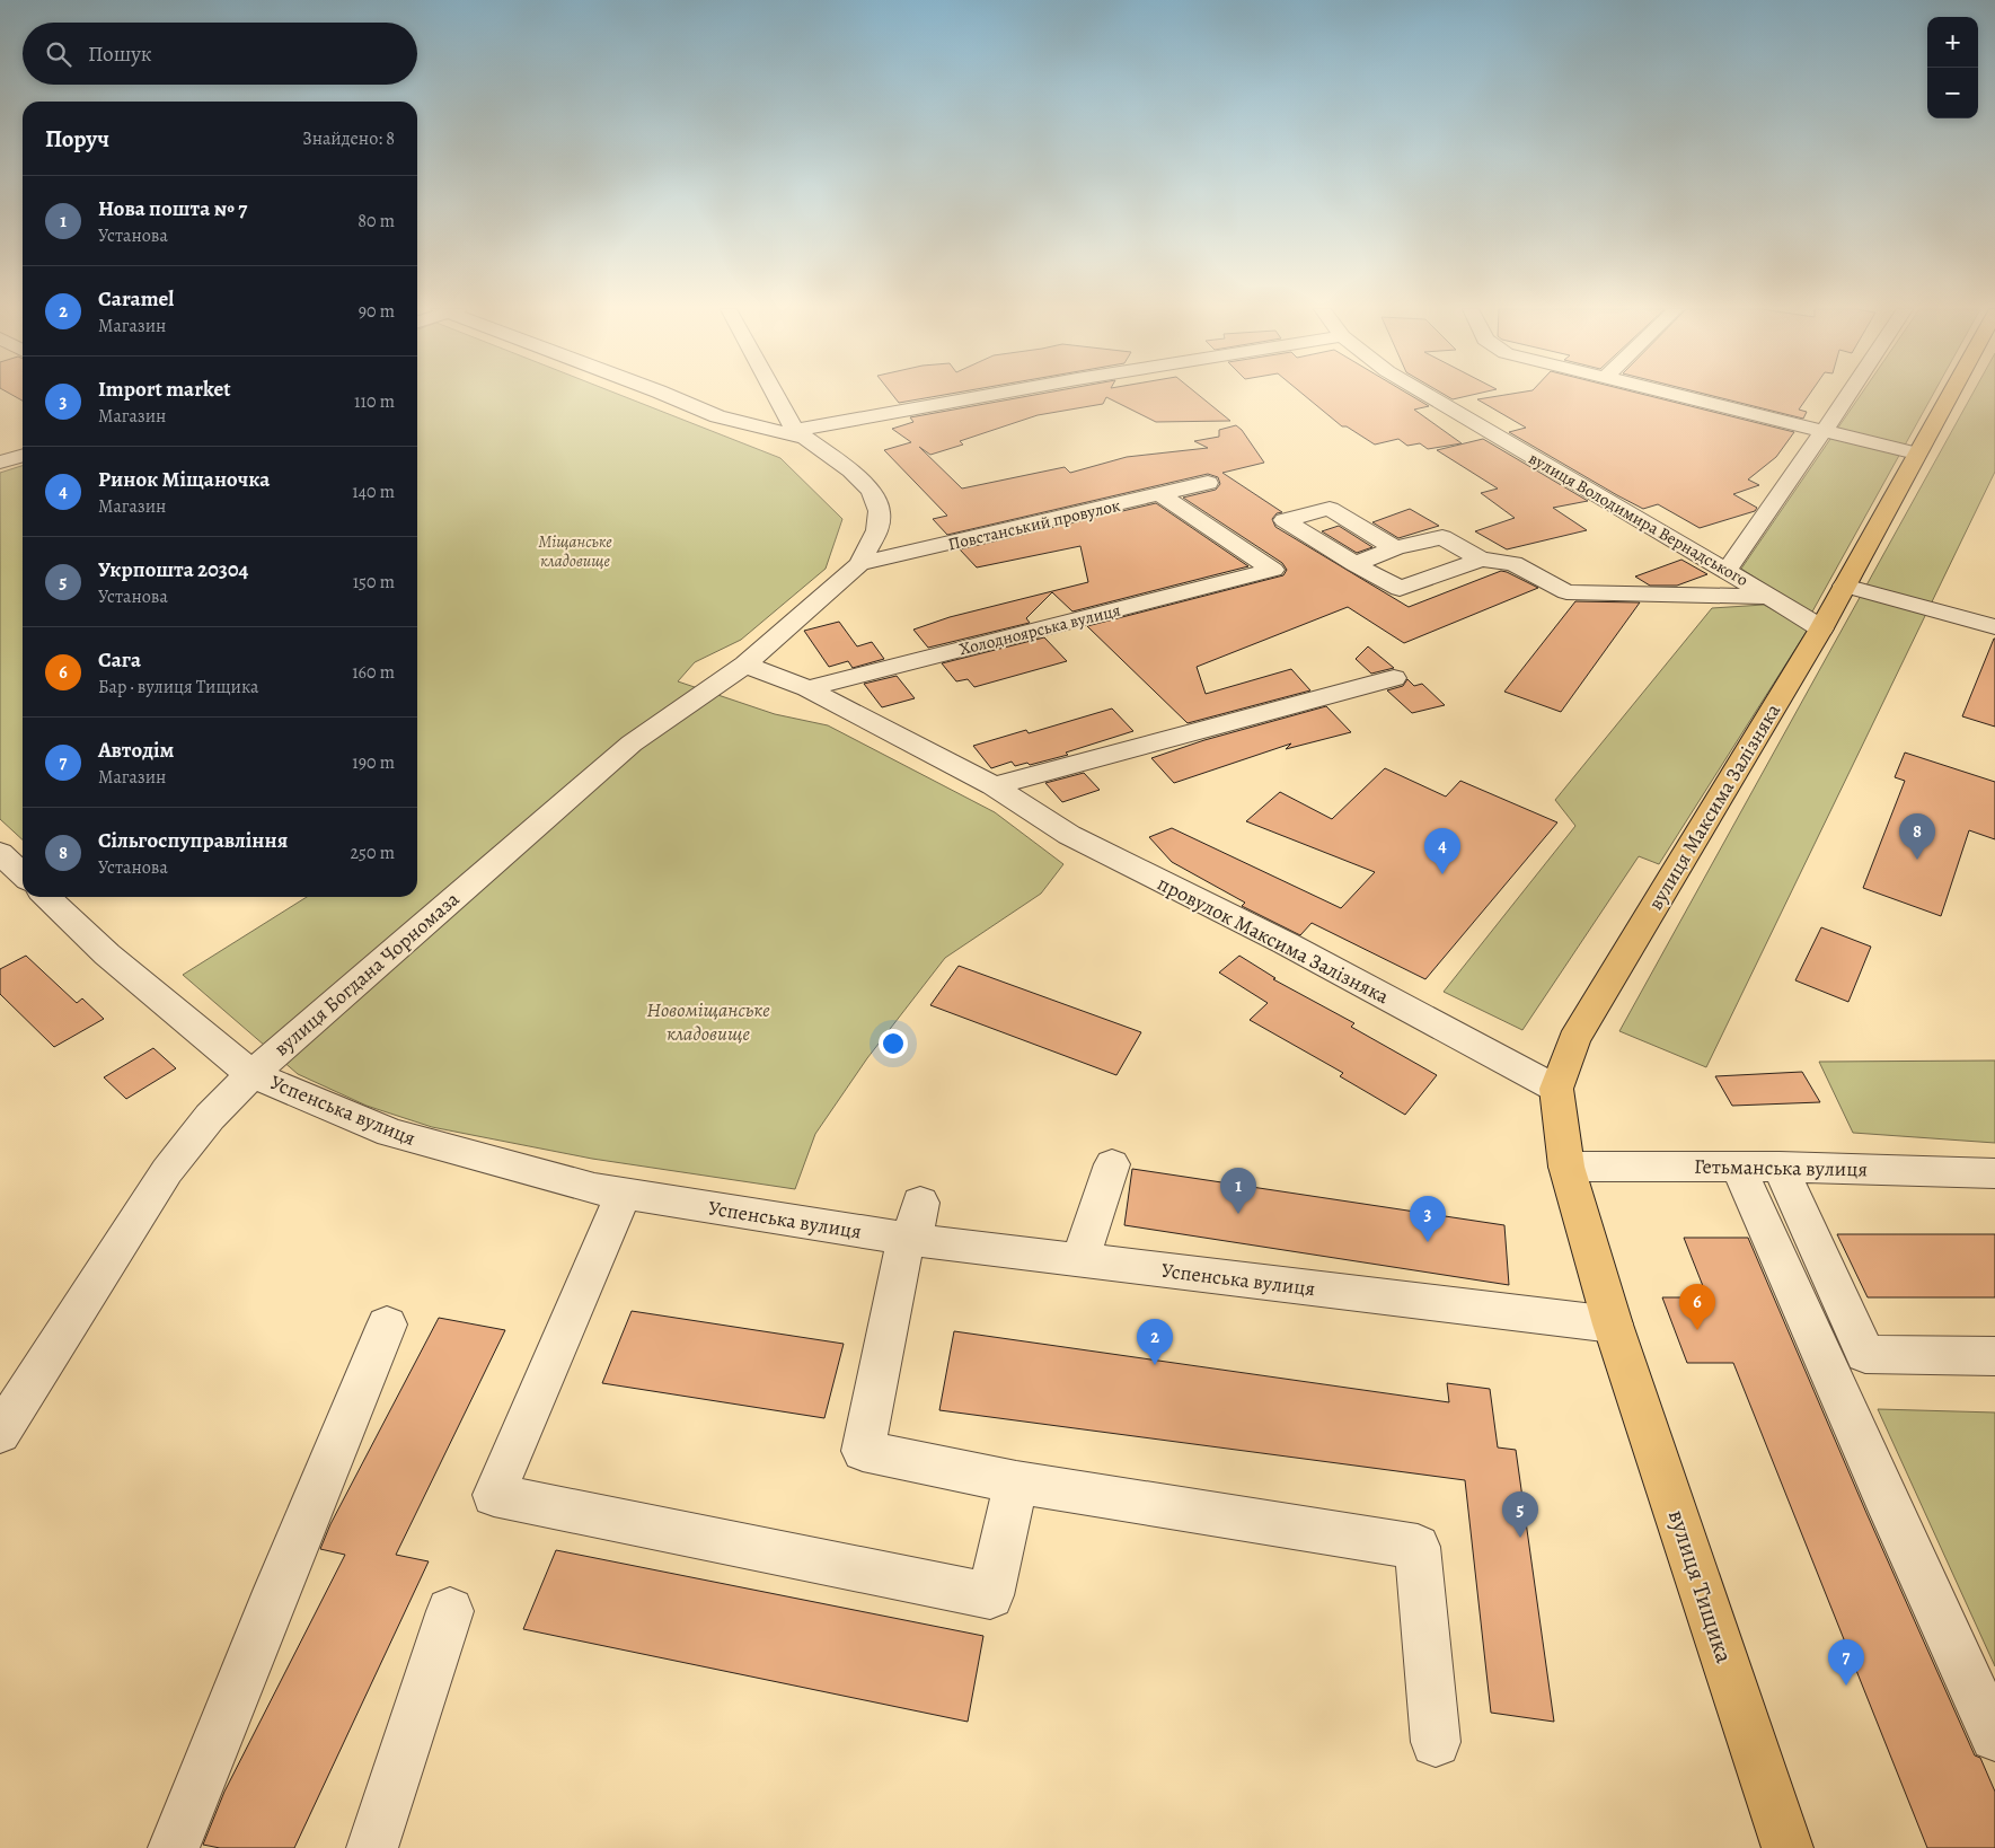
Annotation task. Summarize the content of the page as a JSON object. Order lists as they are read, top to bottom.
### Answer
{
  "streets": {
    "main road": ["вулиця Максима Залізняка", "вулиця Тищика"],
    "street": [
      "вулиця Володимира Вернадського",
      "Повстанський провулок",
      "Холодноярська вулиця",
      "провулок Максима Залізняка",
      "вулиця Богдана Чорномаза",
      "Успенська вулиця",
      "Гетьманська вулиця"
    ]
  },
  "crossings": [
    ["вулиця Володимира Вернадського", "вулиця Максима Залізняка"],
    ["Повстанський провулок", "Холодноярська вулиця"],
    ["Повстанський провулок", "вулиця Богдана Чорномаза"],
    ["Холодноярська вулиця", "провулок Максима Залізняка"],
    ["вулиця Максима Залізняка", "провулок Максима Залізняка"],
    ["вулиця Максима Залізняка", "Успенська вулиця"],
    ["вулиця Максима Залізняка", "Гетьманська вулиця"],
    ["вулиця Максима Залізняка", "вулиця Тищика"],
    ["провулок Максима Залізняка", "вулиця Богдана Чорномаза"],
    ["вулиця Богдана Чорномаза", "Успенська вулиця"],
    ["Успенська вулиця", "вулиця Тищика"]
  ],
  "parks": ["Міщанське кладовище", "Новоміщанське кладовище"],
  "page": {
    "map_buttons": ["+", "−"],
    "search": "Пошук",
    "heading": ["Поруч", "Знайдено: 8"],
    "list": [
      {
        "mark": "1",
        "name": "Нова пошта № 7",
        "note": "Установа",
        "value": "80 m"
      },
      {
        "mark": "2",
        "name": "Caramel",
        "note": "Магазин",
        "value": "90 m"
      },
      {
        "mark": "3",
        "name": "Import market",
        "note": "Магазин",
        "value": "110 m"
      },
      {
        "mark": "4",
        "name": "Ринок Міщаночка",
        "note": "Магазин",
        "value": "140 m"
      },
      {
        "mark": "5",
        "name": "Укрпошта 20304",
        "note": "Установа",
        "value": "150 m"
      },
      {
        "mark": "6",
        "name": "Сага",
        "note": "Бар · вулиця Тищика",
        "value": "160 m"
      },
      {
        "mark": "7",
        "name": "Автодім",
        "note": "Магазин",
        "value": "190 m"
      },
      {
        "mark": "8",
        "name": "Сільгоспуправління",
        "note": "Установа",
        "value": "250 m"
      }
    ],
    "pins": [
      "8",
      "4",
      "1",
      "3",
      "6",
      "2",
      "5",
      "7"
    ]
  }
}
